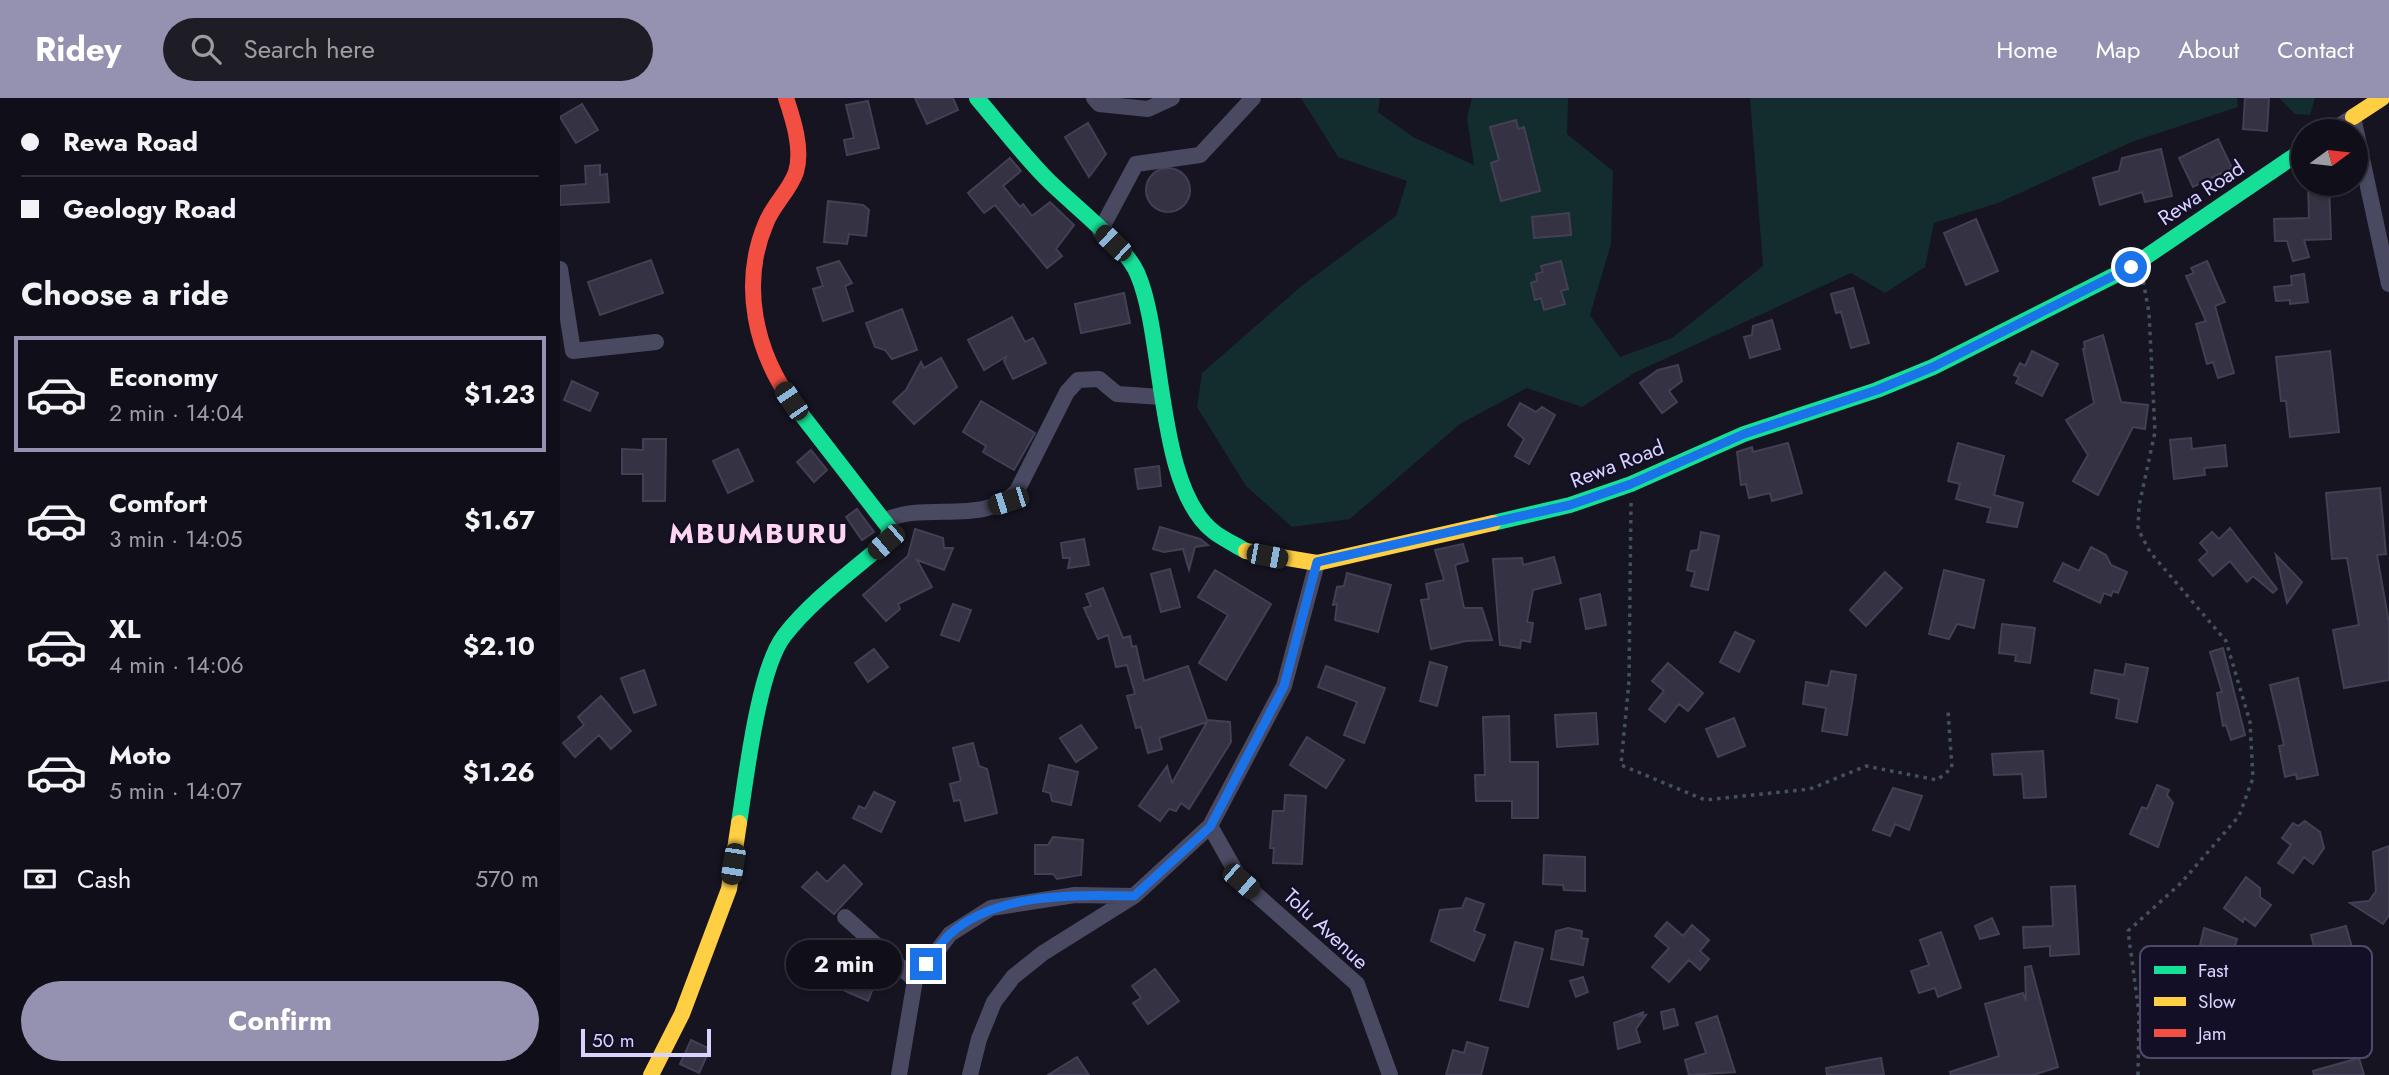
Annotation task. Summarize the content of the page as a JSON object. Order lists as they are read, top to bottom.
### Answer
{
  "streets": {
    "street": ["Rewa Road", "Tolu Avenue"]
  },
  "districts": ["MBUMBURU"],
  "legend": ["Fast", "Slow", "Jam"],
  "scale_bar": "50 m",
  "north": "right",
  "page": {
    "header": "Ridey",
    "search": "Search here",
    "nav": [
      "Home",
      "Map",
      "About",
      "Contact"
    ],
    "banner": ["Rewa Road", "Geology Road"],
    "heading": "Choose a ride",
    "list": [
      {
        "name": "Economy",
        "note": "2 min · 14:04",
        "value": "$1.23"
      },
      {
        "name": "Comfort",
        "note": "3 min · 14:05",
        "value": "$1.67"
      },
      {
        "name": "XL",
        "note": "4 min · 14:06",
        "value": "$2.10"
      },
      {
        "name": "Moto",
        "note": "5 min · 14:07",
        "value": "$1.26"
      }
    ],
    "pay": ["Cash", "570 m"],
    "bubble": "2 min",
    "buttons": "Confirm",
    "scale": "50 m"
  }
}
